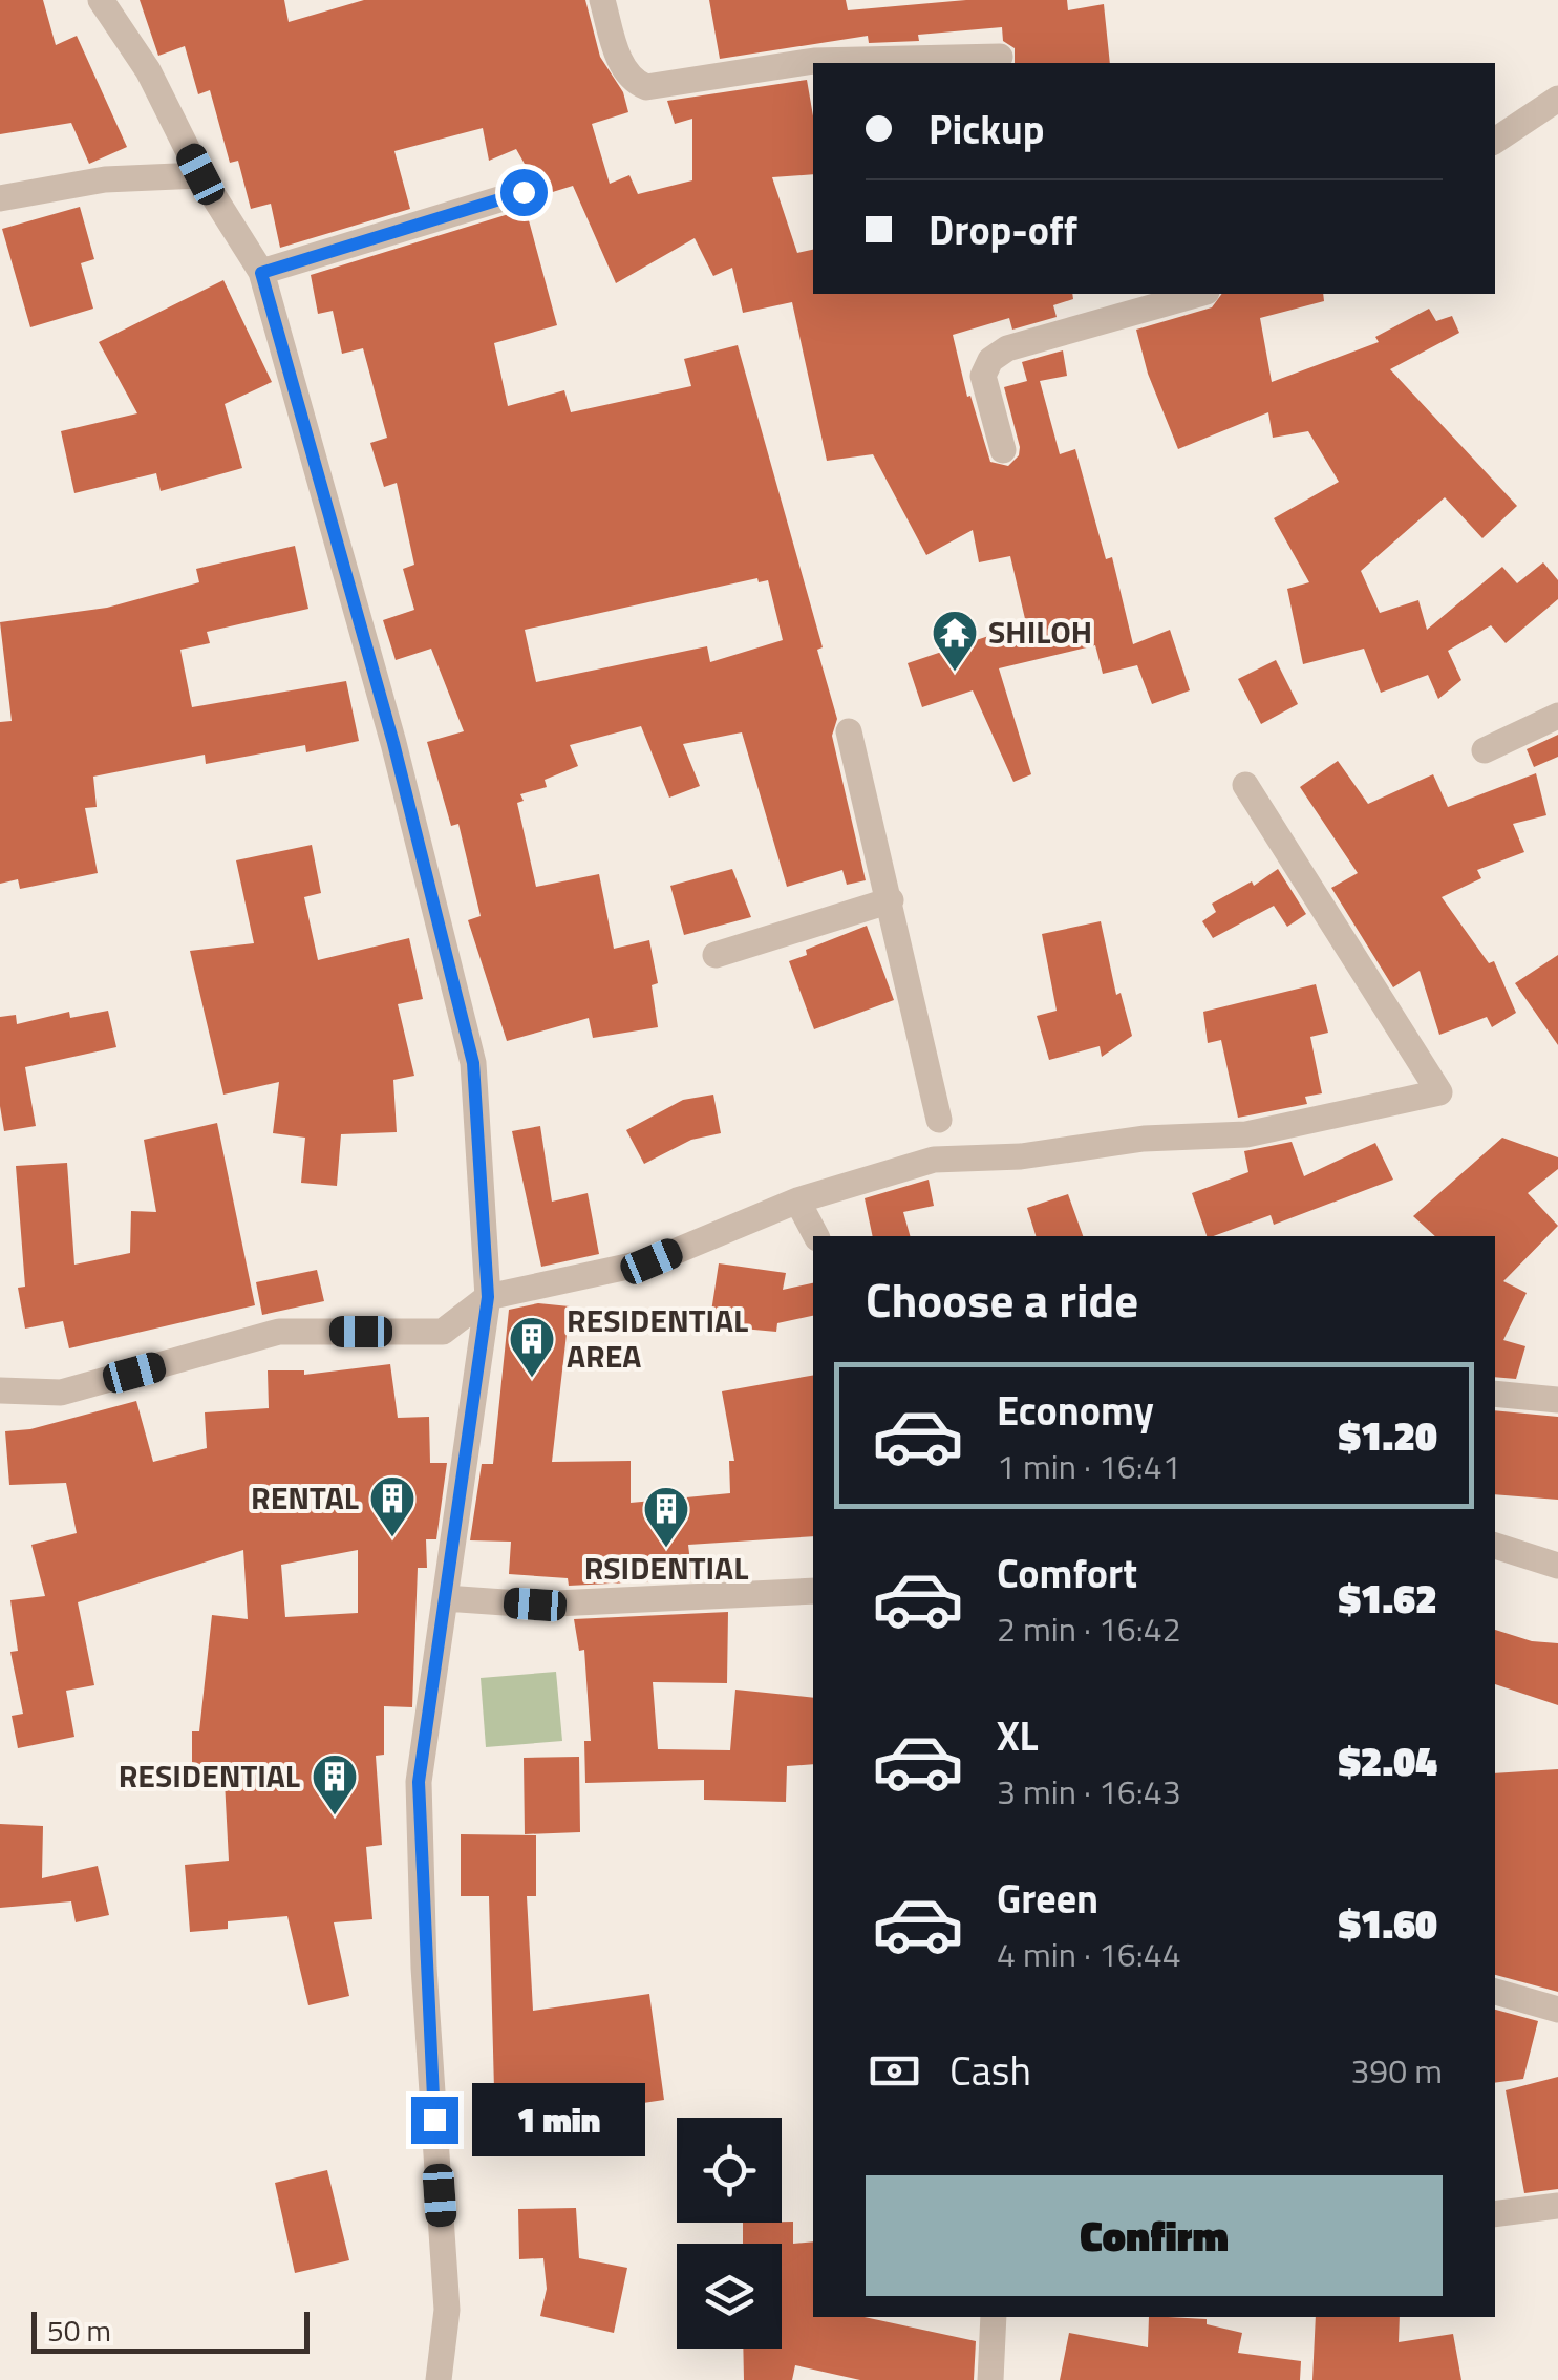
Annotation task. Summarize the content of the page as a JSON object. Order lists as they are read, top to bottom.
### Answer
{
  "places": {
    "temple": ["SHILOH"],
    "building": [
      "RESIDENTIAL AREA",
      "RENTAL",
      "RSIDENTIAL",
      "RESIDENTIAL"
    ]
  },
  "scale_bar": "50 m",
  "page": {
    "banner": ["Pickup", "Drop-off"],
    "heading": "Choose a ride",
    "list": [
      {
        "name": "Economy",
        "note": "1 min · 16:41",
        "value": "$1.20"
      },
      {
        "name": "Comfort",
        "note": "2 min · 16:42",
        "value": "$1.62"
      },
      {
        "name": "XL",
        "note": "3 min · 16:43",
        "value": "$2.04"
      },
      {
        "name": "Green",
        "note": "4 min · 16:44",
        "value": "$1.60"
      }
    ],
    "pay": ["Cash", "390 m"],
    "bubble": "1 min",
    "buttons": "Confirm",
    "scale": "50 m"
  }
}
